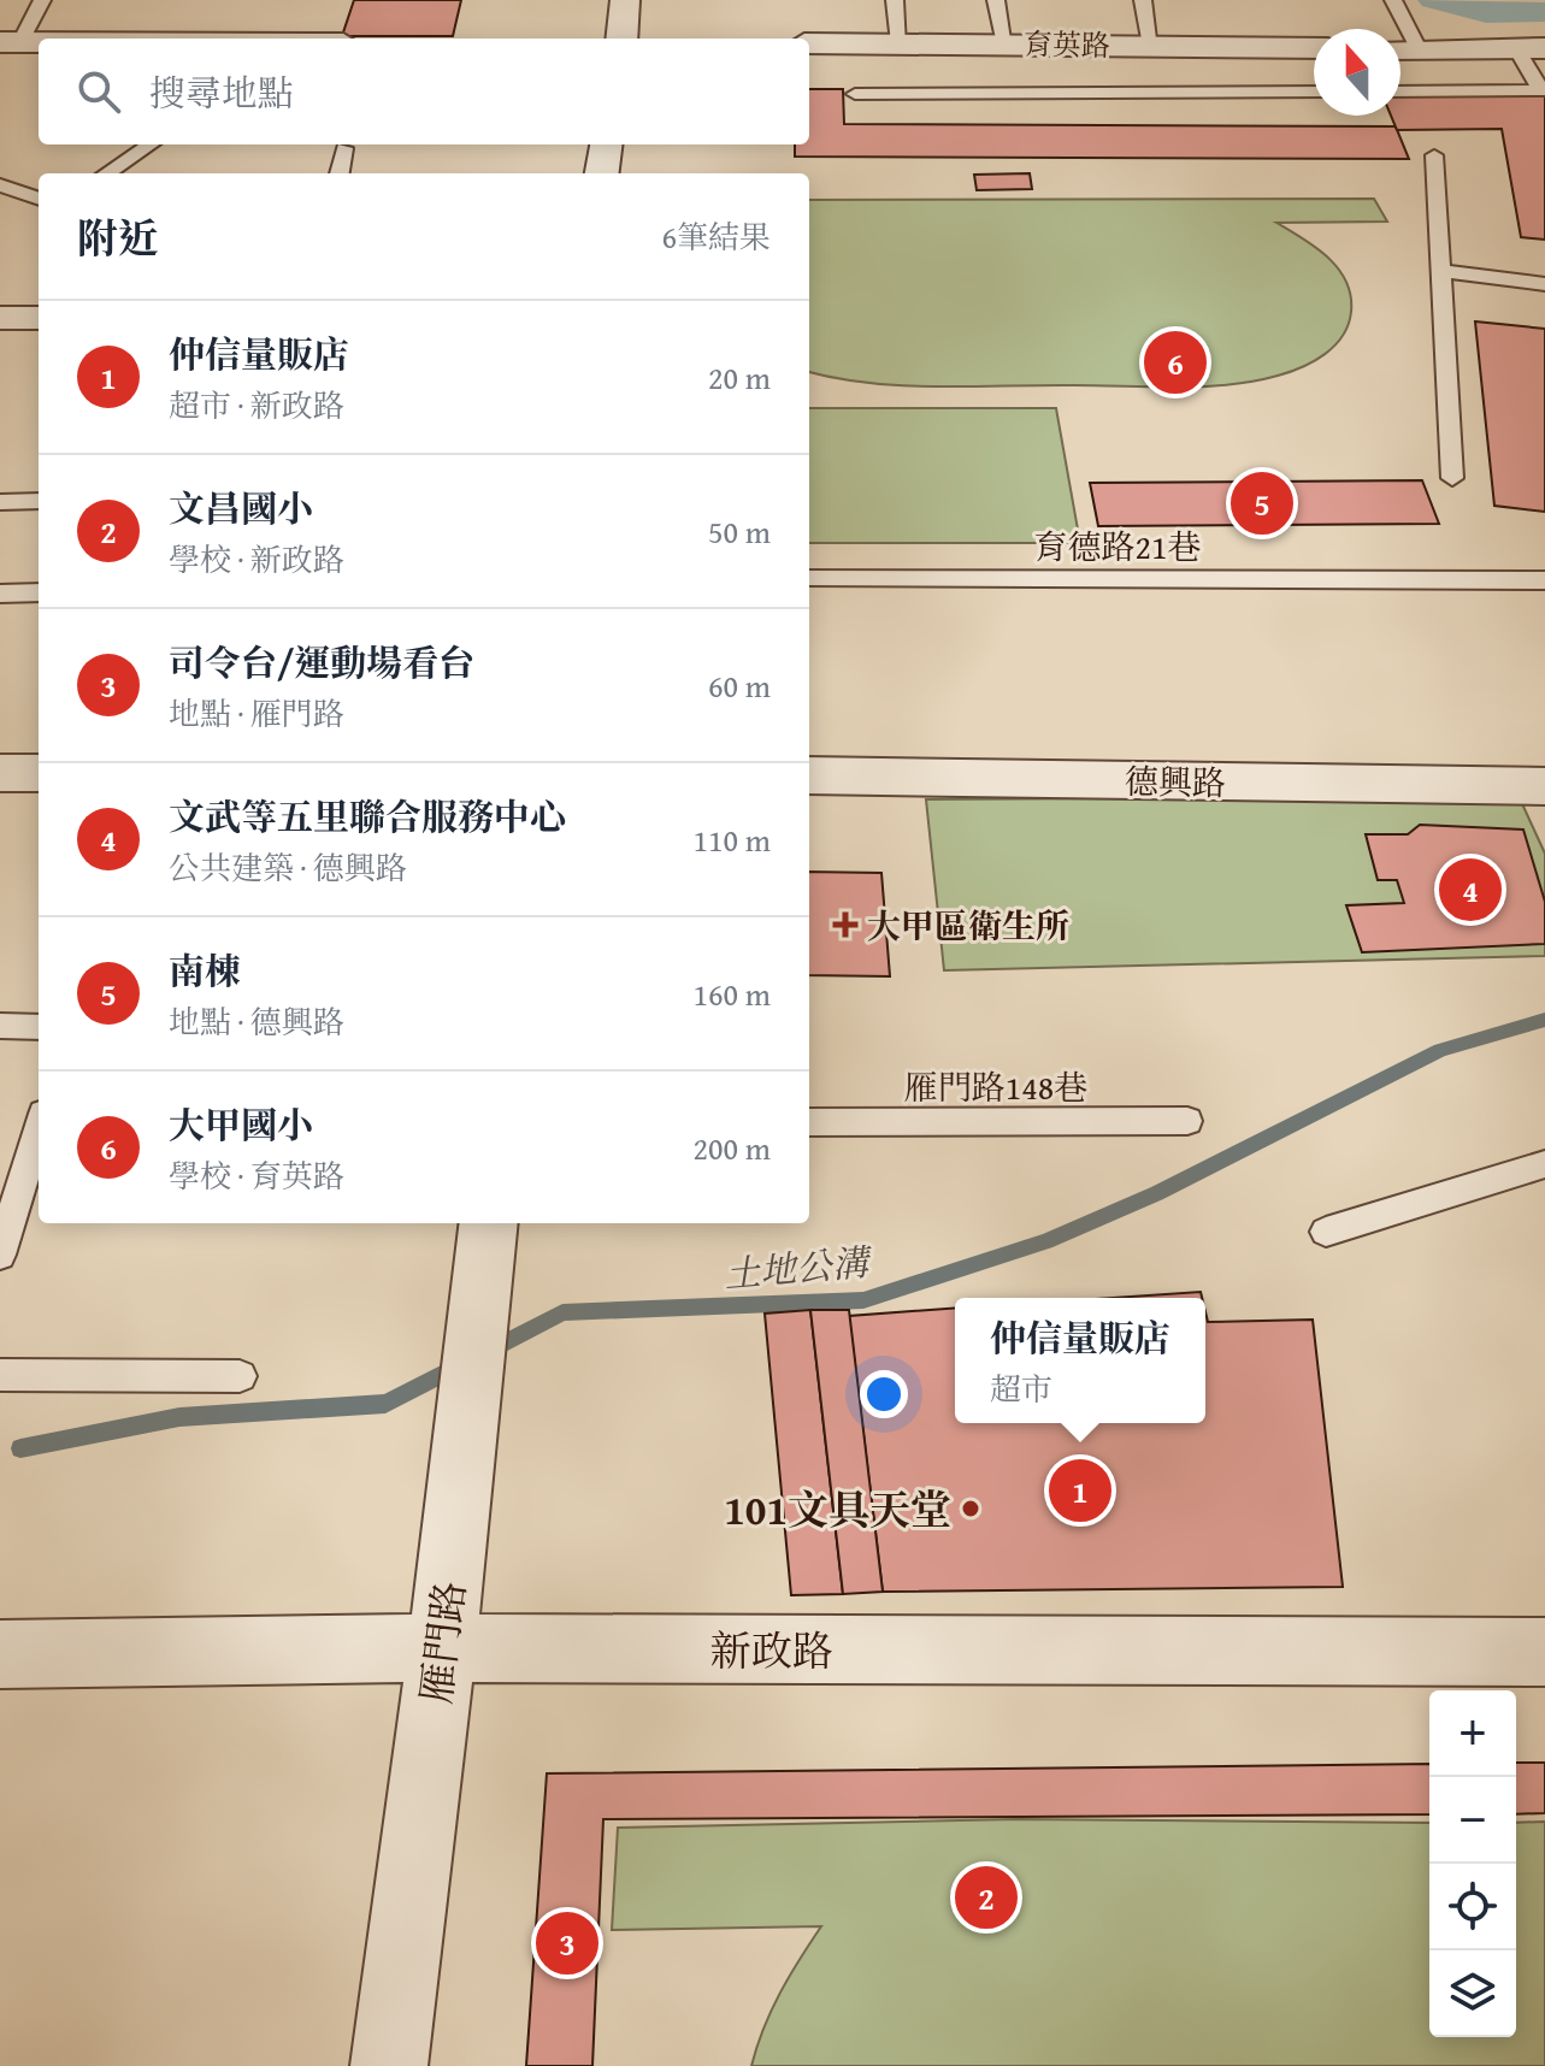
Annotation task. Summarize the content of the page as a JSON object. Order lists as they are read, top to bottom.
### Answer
{
  "streets": {
    "street": [
      "育英路",
      "德興路",
      "雁門路",
      "新政路"
    ],
    "lane": ["育德路21巷", "雁門路148巷"]
  },
  "crossings": [
    ["雁門路", "新政路"]
  ],
  "water": ["土地公溝"],
  "places": {
    "health": ["大甲區衛生所"],
    "other": ["101文具天堂"]
  },
  "north": "top",
  "page": {
    "search": "搜尋地點",
    "heading": ["附近", "6筆結果"],
    "list": [
      {
        "mark": "1",
        "name": "仲信量販店",
        "note": "超市 · 新政路",
        "value": "20 m"
      },
      {
        "mark": "2",
        "name": "文昌國小",
        "note": "學校 · 新政路",
        "value": "50 m"
      },
      {
        "mark": "3",
        "name": "司令台/運動場看台",
        "note": "地點 · 雁門路",
        "value": "60 m"
      },
      {
        "mark": "4",
        "name": "文武等五里聯合服務中心",
        "note": "公共建築 · 德興路",
        "value": "110 m"
      },
      {
        "mark": "5",
        "name": "南棟",
        "note": "地點 · 德興路",
        "value": "160 m"
      },
      {
        "mark": "6",
        "name": "大甲國小",
        "note": "學校 · 育英路",
        "value": "200 m"
      }
    ],
    "pins": [
      "6",
      "5",
      "4",
      "1",
      "2",
      "3"
    ],
    "popup": ["仲信量販店", "超市"],
    "map_buttons": ["+", "−"]
  }
}
